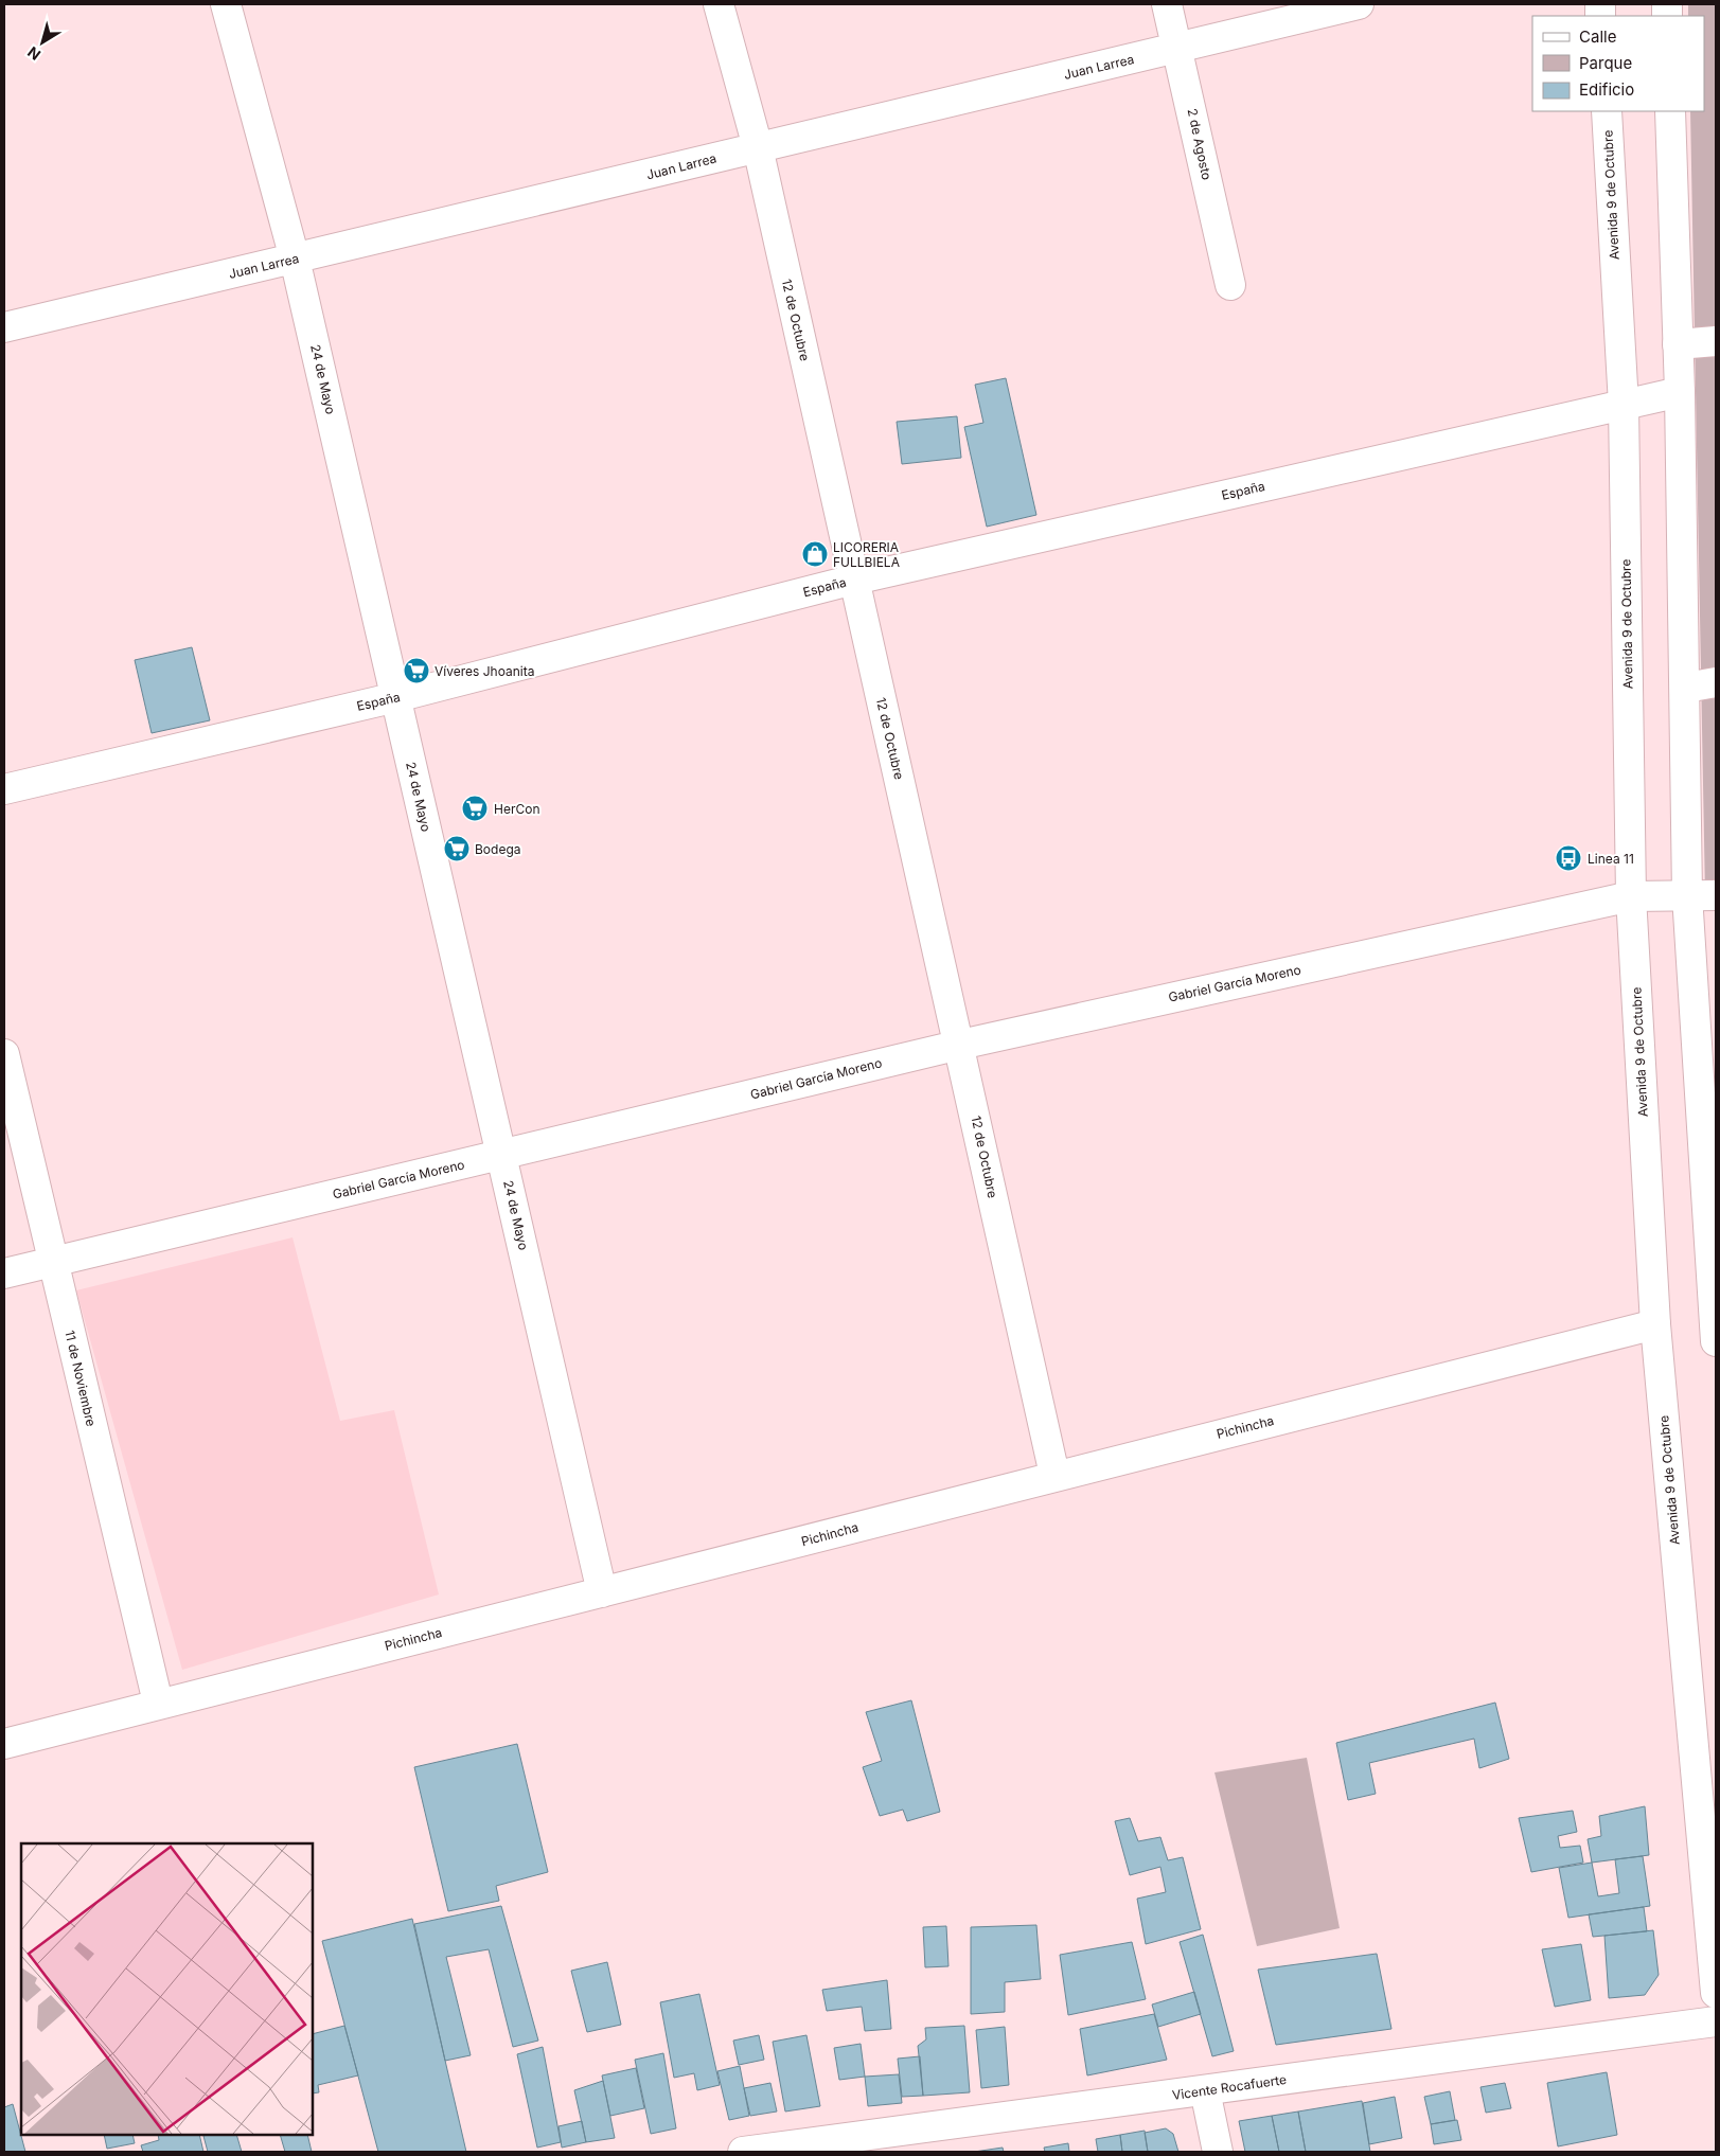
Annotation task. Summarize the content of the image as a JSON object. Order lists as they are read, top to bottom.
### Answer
{
  "streets": {
    "street": [
      "Juan Larrea",
      "2 de Agosto",
      "Avenida 9 de Octubre",
      "12 de Octubre",
      "24 de Mayo",
      "España",
      "Gabriel García Moreno",
      "11 de Noviembre",
      "Pichincha",
      "Vicente Rocafuerte"
    ]
  },
  "crossings": [
    ["Juan Larrea", "2 de Agosto"],
    ["Juan Larrea", "12 de Octubre"],
    ["Juan Larrea", "24 de Mayo"],
    ["Avenida 9 de Octubre", "España"],
    ["Avenida 9 de Octubre", "Gabriel García Moreno"],
    ["Avenida 9 de Octubre", "Pichincha"],
    ["12 de Octubre", "España"],
    ["12 de Octubre", "Gabriel García Moreno"],
    ["12 de Octubre", "Pichincha"],
    ["24 de Mayo", "España"],
    ["24 de Mayo", "Gabriel García Moreno"],
    ["24 de Mayo", "Pichincha"],
    ["Gabriel García Moreno", "11 de Noviembre"],
    ["11 de Noviembre", "Pichincha"]
  ],
  "places": {
    "shop": ["LICORERIA FULLBIELA"],
    "supermarket": ["Víveres Jhoanita", "HerCon", "Bodega"],
    "bus stop": ["Linea 11"]
  },
  "legend": ["Calle", "Parque", "Edificio"],
  "north": "bottom left"
}
